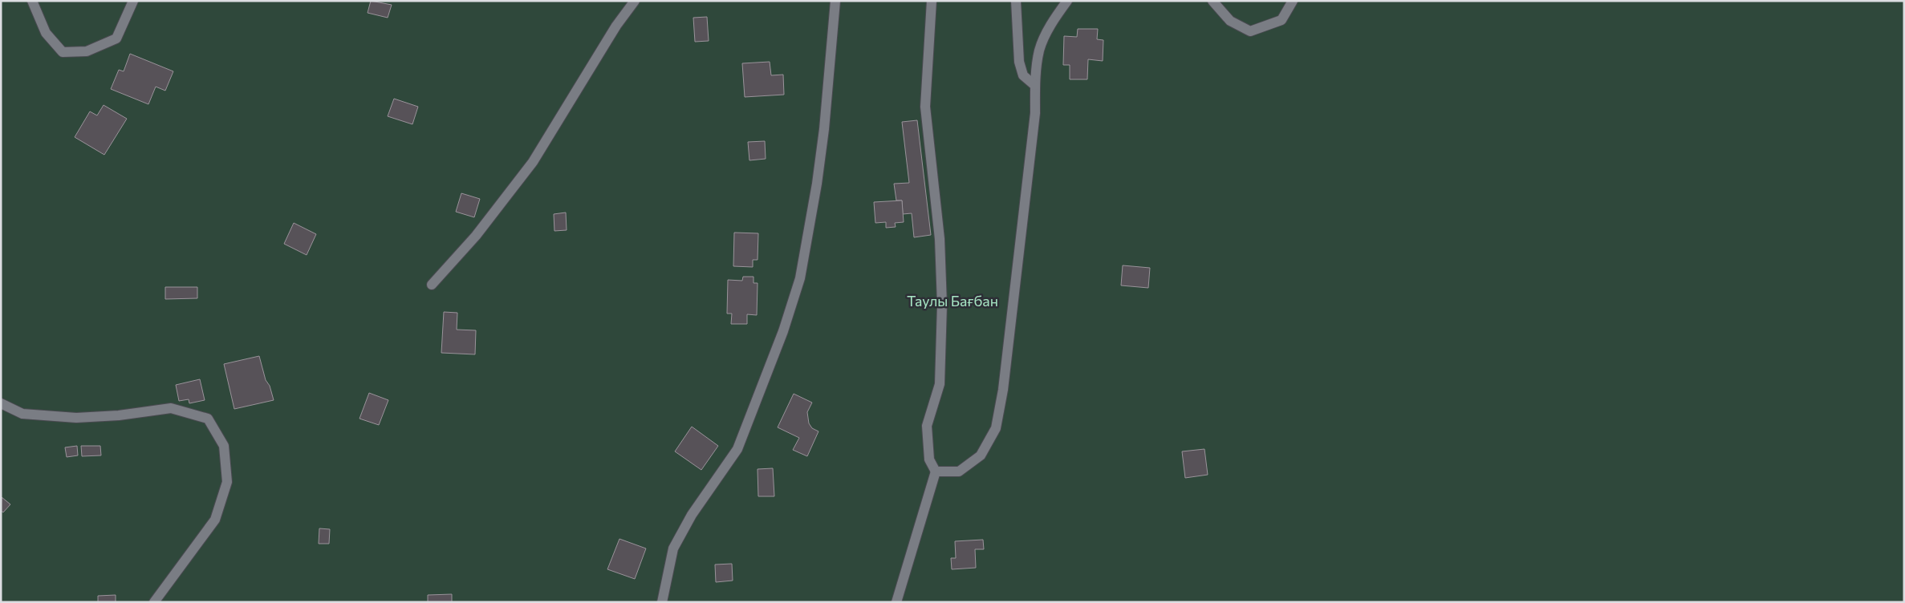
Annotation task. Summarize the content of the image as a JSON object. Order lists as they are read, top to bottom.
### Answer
{
  "parks": ["Таулы Бағбан"]
}
